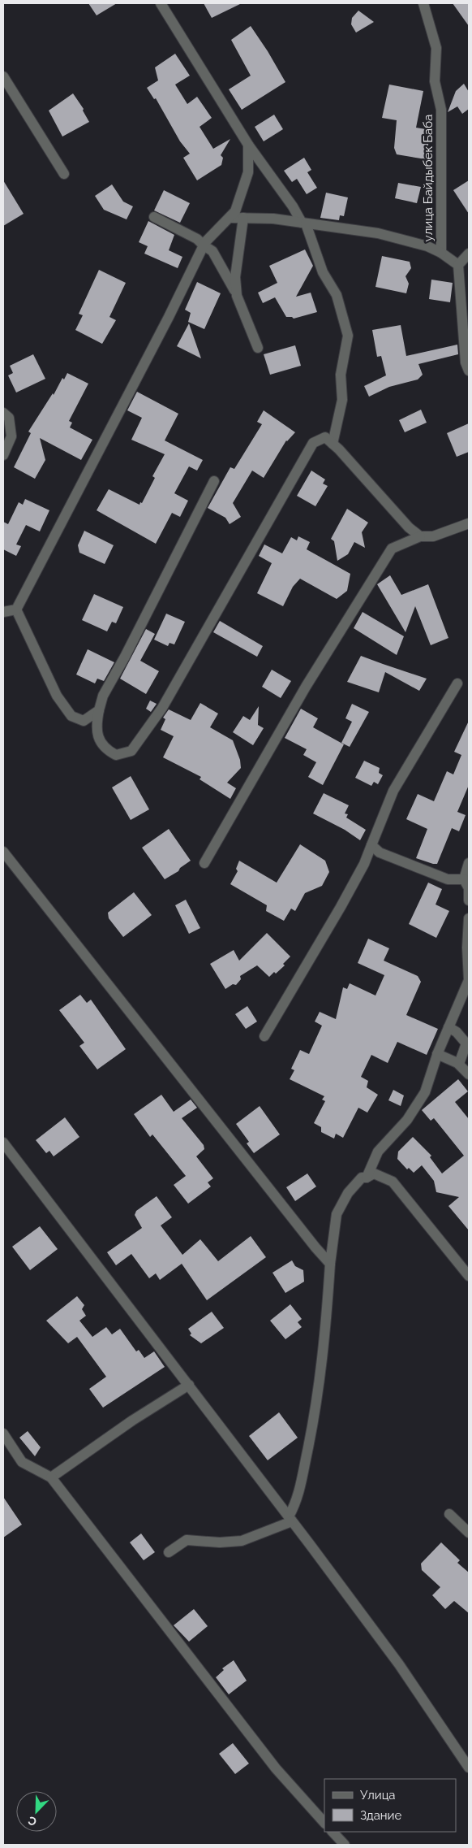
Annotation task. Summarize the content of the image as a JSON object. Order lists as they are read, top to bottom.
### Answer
{
  "streets": {
    "street": ["улица Байдыбек Баба"]
  },
  "legend": ["Улица", "Здание"],
  "north": "bottom left"
}
